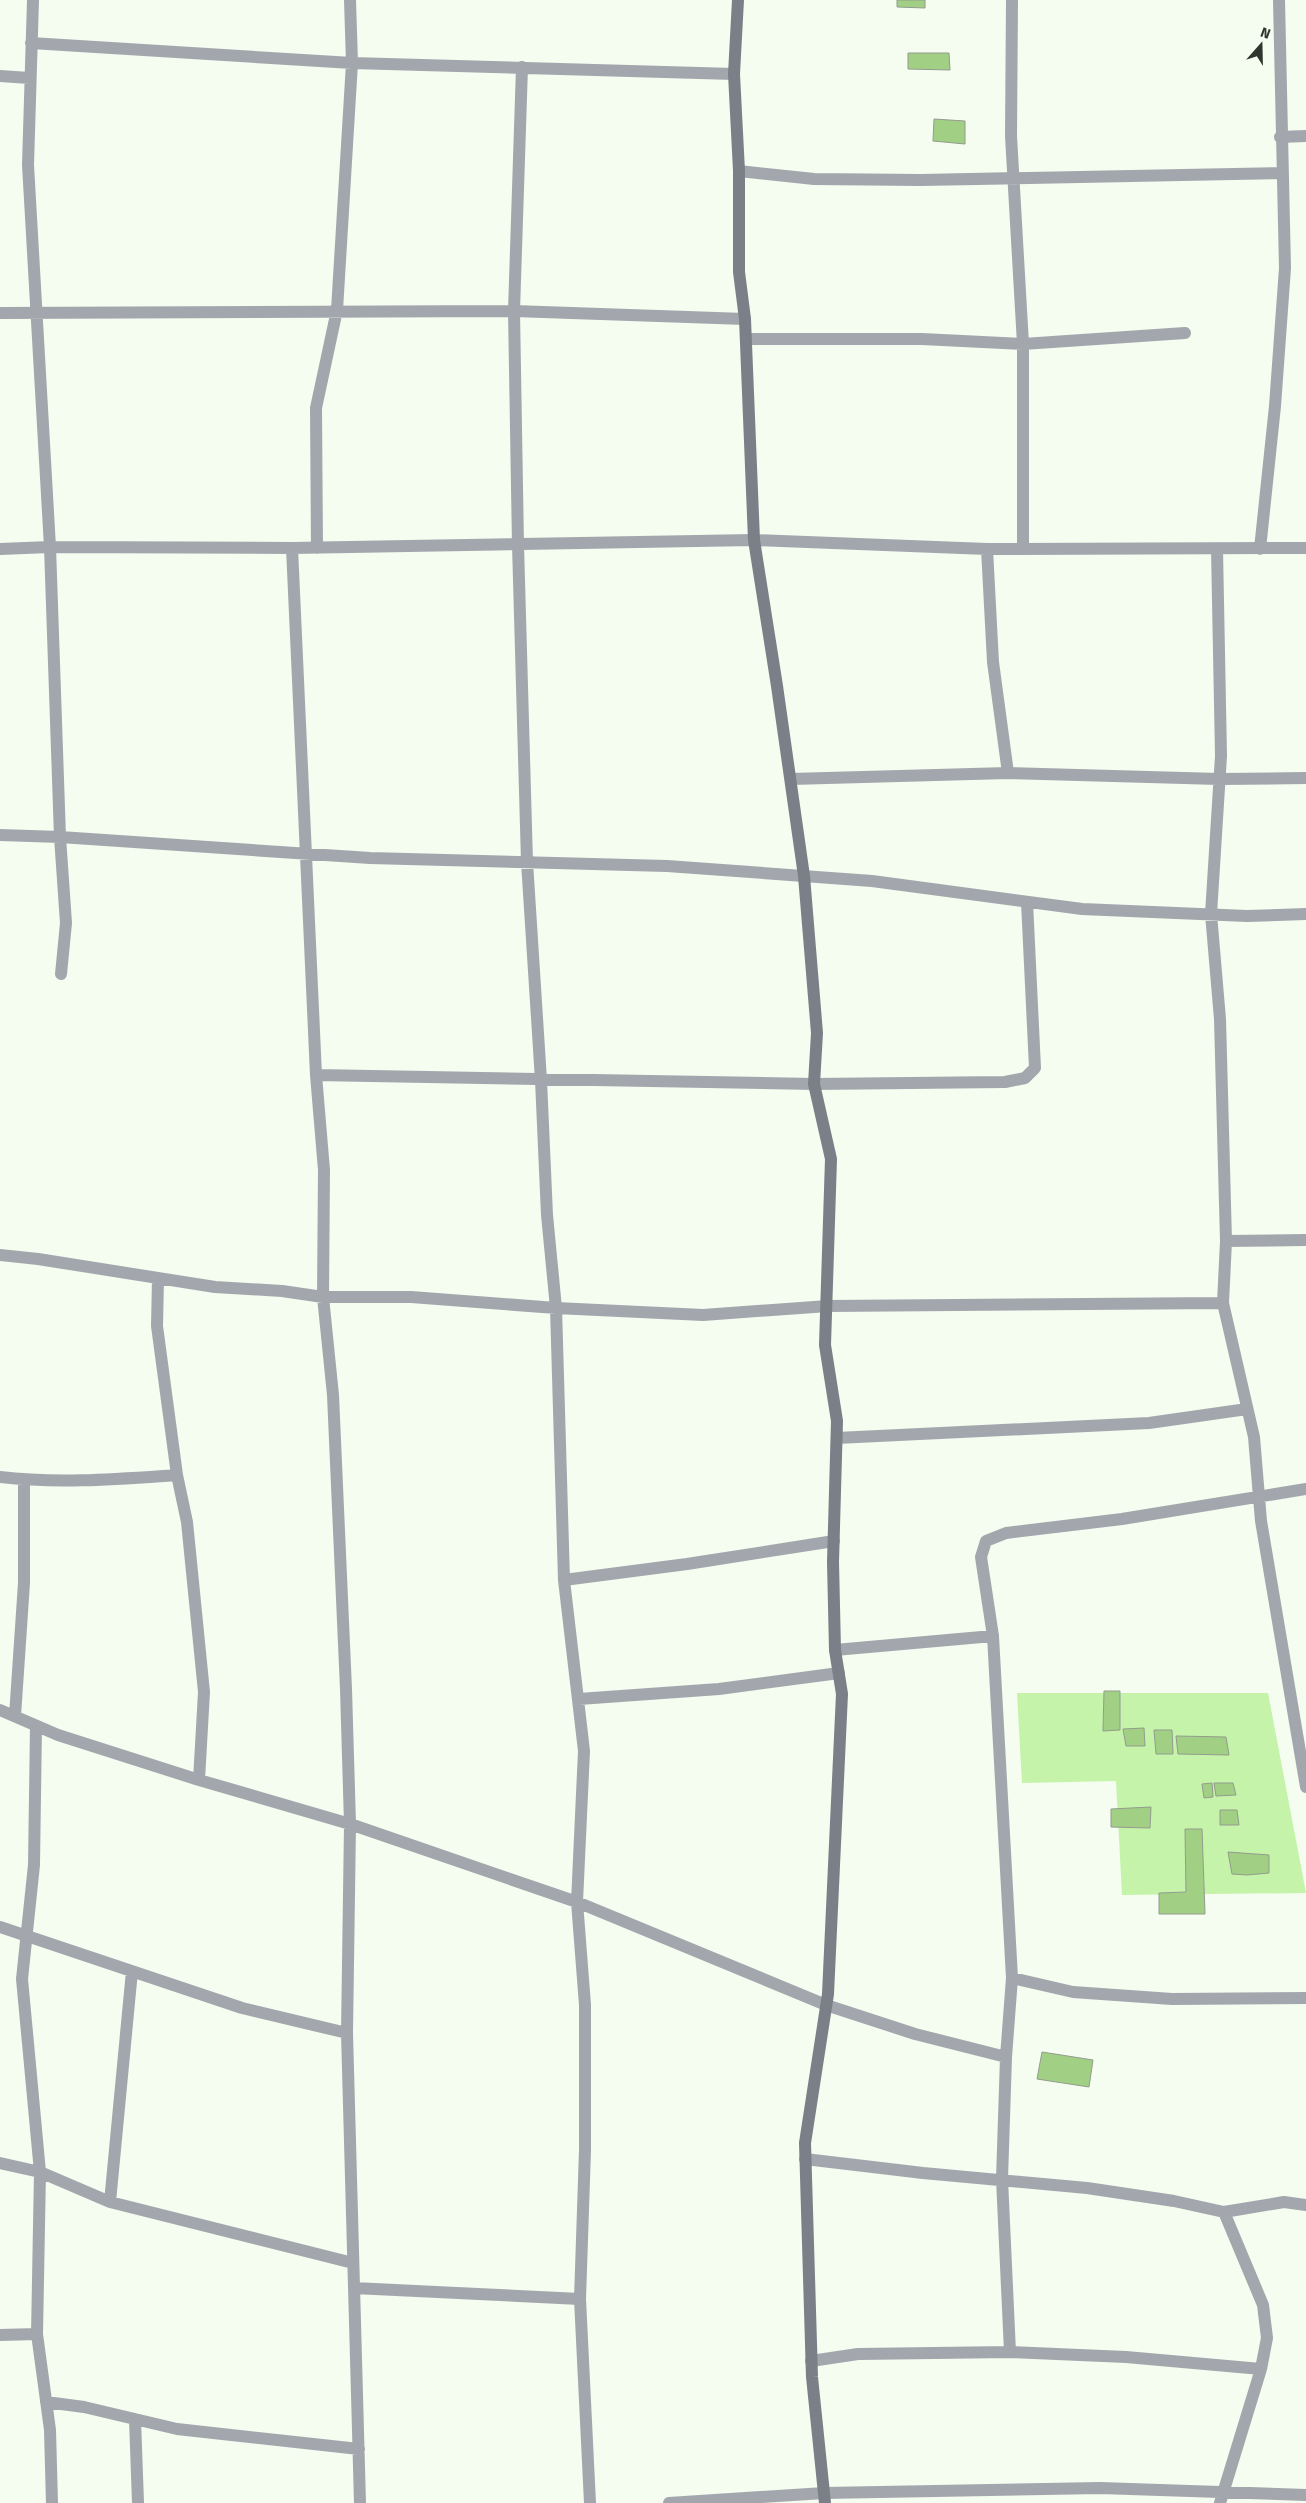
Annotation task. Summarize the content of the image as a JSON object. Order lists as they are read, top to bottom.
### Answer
{
  "north": "top"
}
